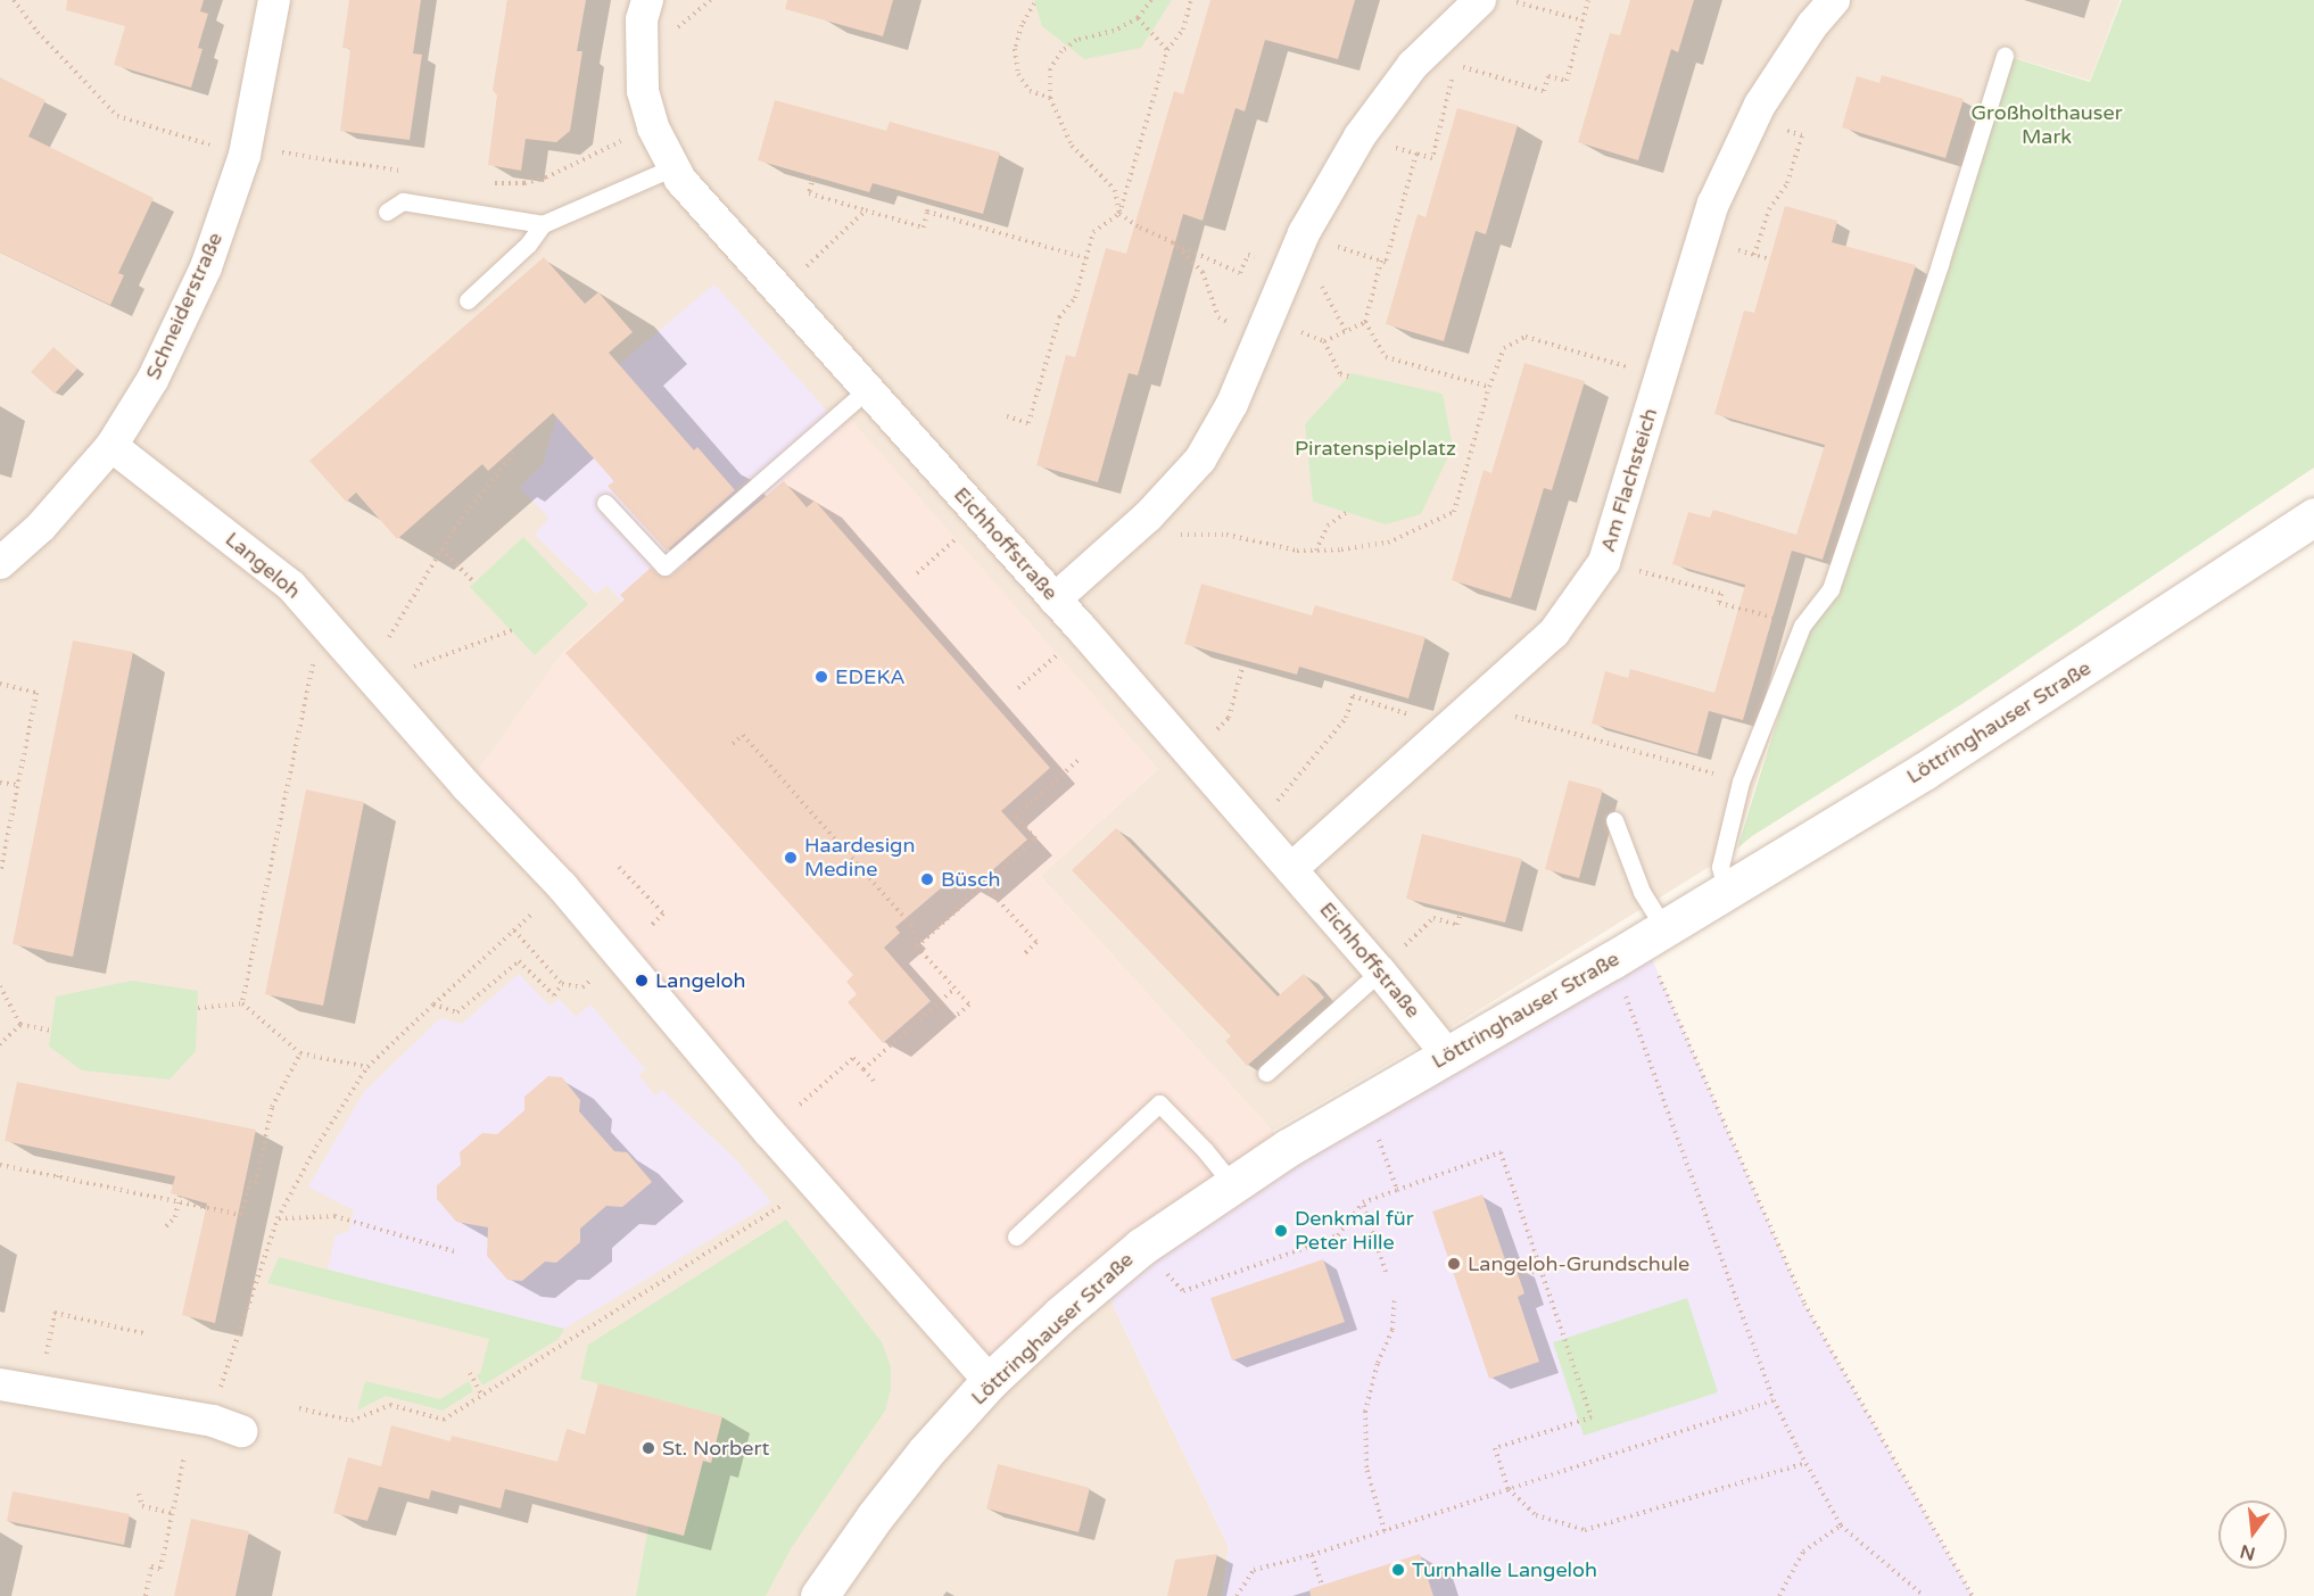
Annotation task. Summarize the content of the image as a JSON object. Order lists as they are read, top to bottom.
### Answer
{
  "streets": {
    "street": [
      "Schneiderstraße",
      "Am Flachsteich",
      "Eichhoffstraße",
      "Langeloh",
      "Löttringhauser Straße"
    ]
  },
  "crossings": [
    ["Schneiderstraße", "Langeloh"],
    ["Am Flachsteich", "Eichhoffstraße"],
    ["Eichhoffstraße", "Löttringhauser Straße"],
    ["Langeloh", "Löttringhauser Straße"]
  ],
  "parks": ["Großholthauser Mark", "Piratenspielplatz"],
  "places": [
    "EDEKA",
    "Haardesign Medine",
    "Büsch",
    "Langeloh",
    "Denkmal für Peter Hille",
    "Langeloh-Grundschule",
    "St. Norbert",
    "Turnhalle Langeloh"
  ],
  "north": "bottom"
}
